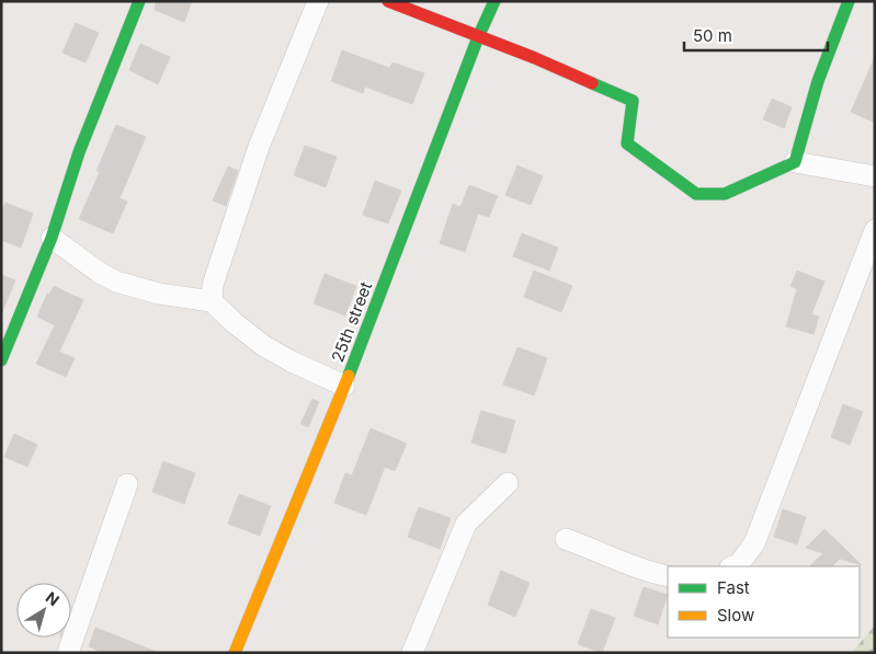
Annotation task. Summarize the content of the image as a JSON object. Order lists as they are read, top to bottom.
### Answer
{
  "streets": {
    "street": ["25th street"]
  },
  "legend": ["Fast", "Slow"],
  "scale_bar": "50 m",
  "north": "top right"
}
